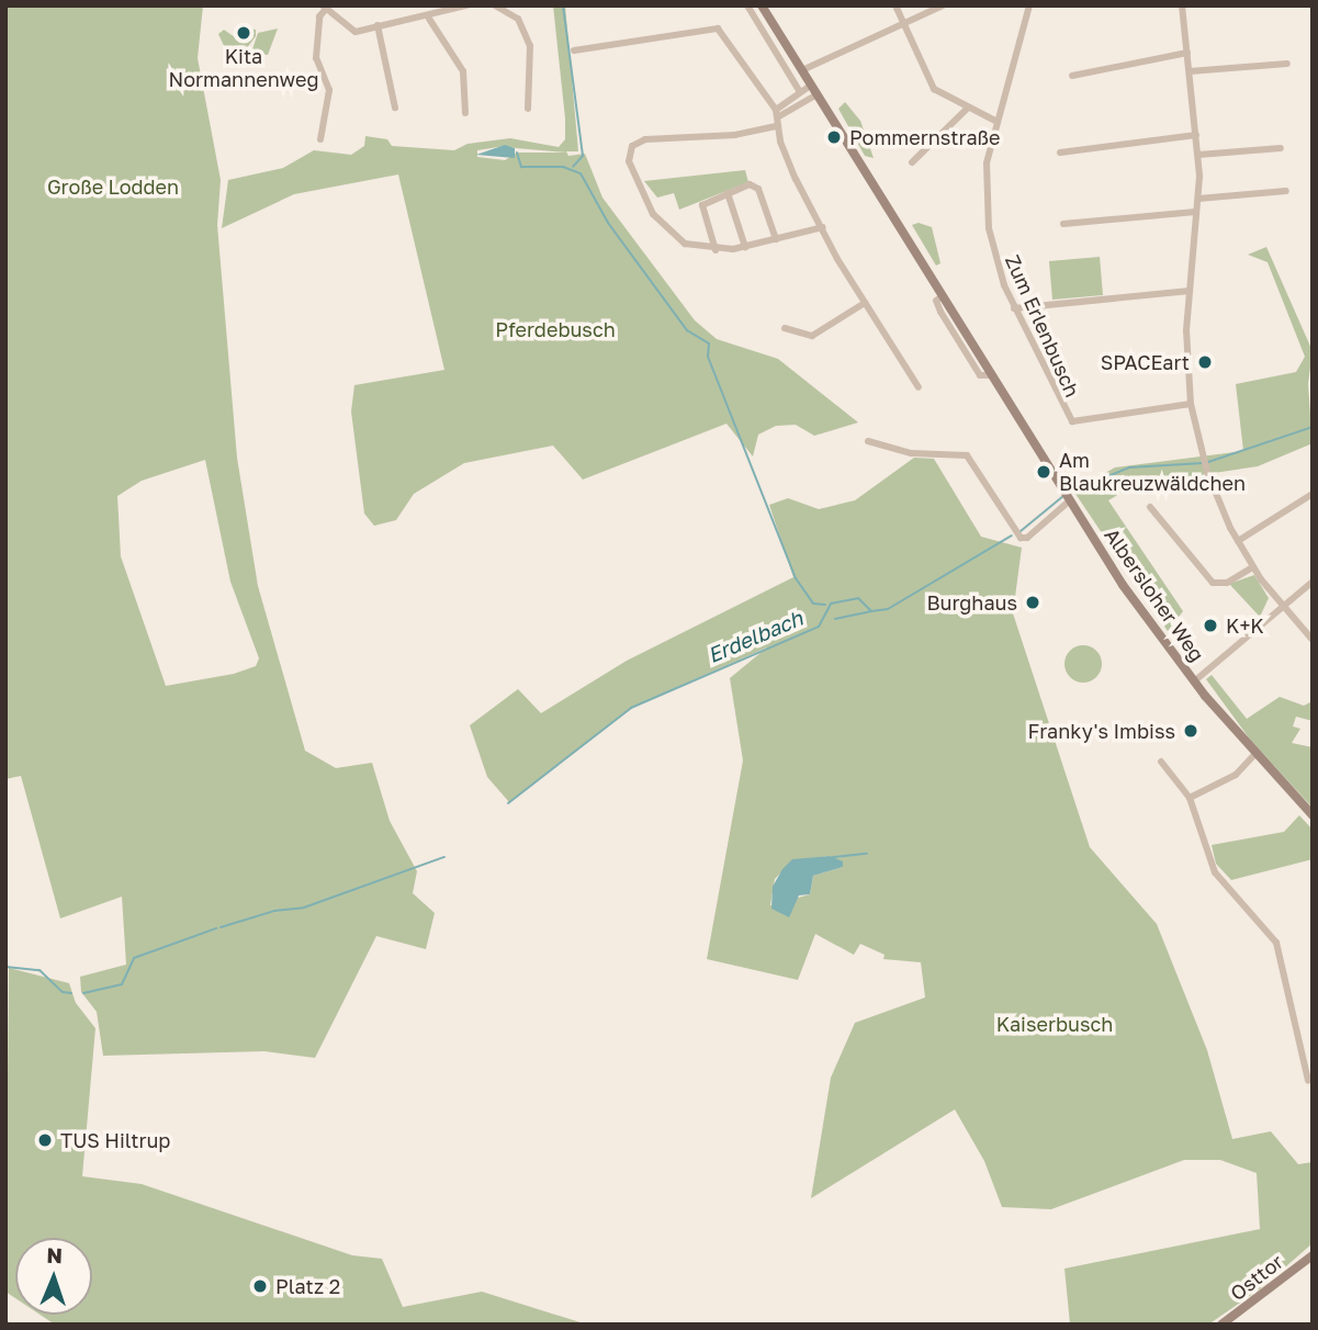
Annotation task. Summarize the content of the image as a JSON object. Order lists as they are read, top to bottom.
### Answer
{
  "streets": {
    "main road": ["Albersloher Weg", "Osttor"],
    "street": ["Zum Erlenbusch"]
  },
  "water": ["Erdelbach"],
  "parks": ["Große Lodden", "Pferdebusch", "Kaiserbusch"],
  "places": [
    "Kita Normannenweg",
    "Pommernstraße",
    "SPACEart",
    "Am Blaukreuzwäldchen",
    "Burghaus",
    "K+K",
    "Franky's Imbiss",
    "TUS Hiltrup",
    "Platz 2"
  ],
  "north": "top"
}
